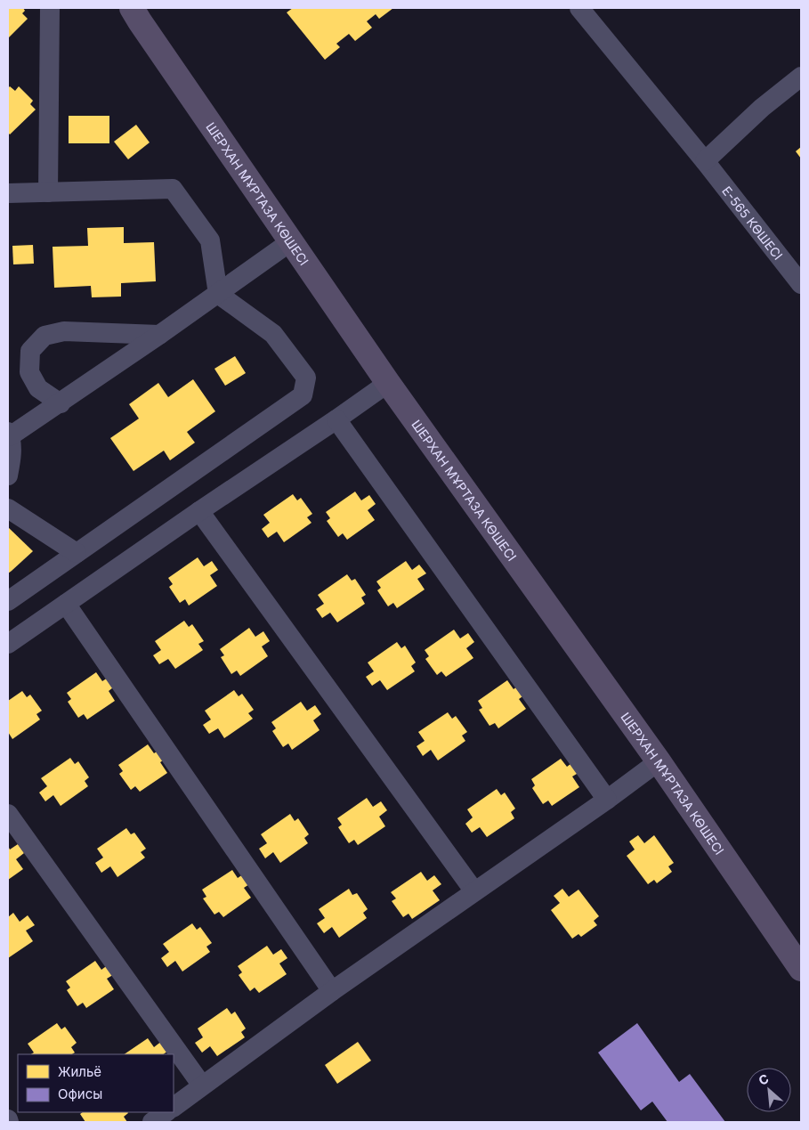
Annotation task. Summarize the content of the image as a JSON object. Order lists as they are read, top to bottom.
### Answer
{
  "streets": {
    "main road": ["ШЕРХАН МҰРТАЗА КӨШЕСІ"],
    "street": ["Е-565 КӨШЕСІ"]
  },
  "legend": ["Жильё", "Офисы"],
  "north": "top left"
}
